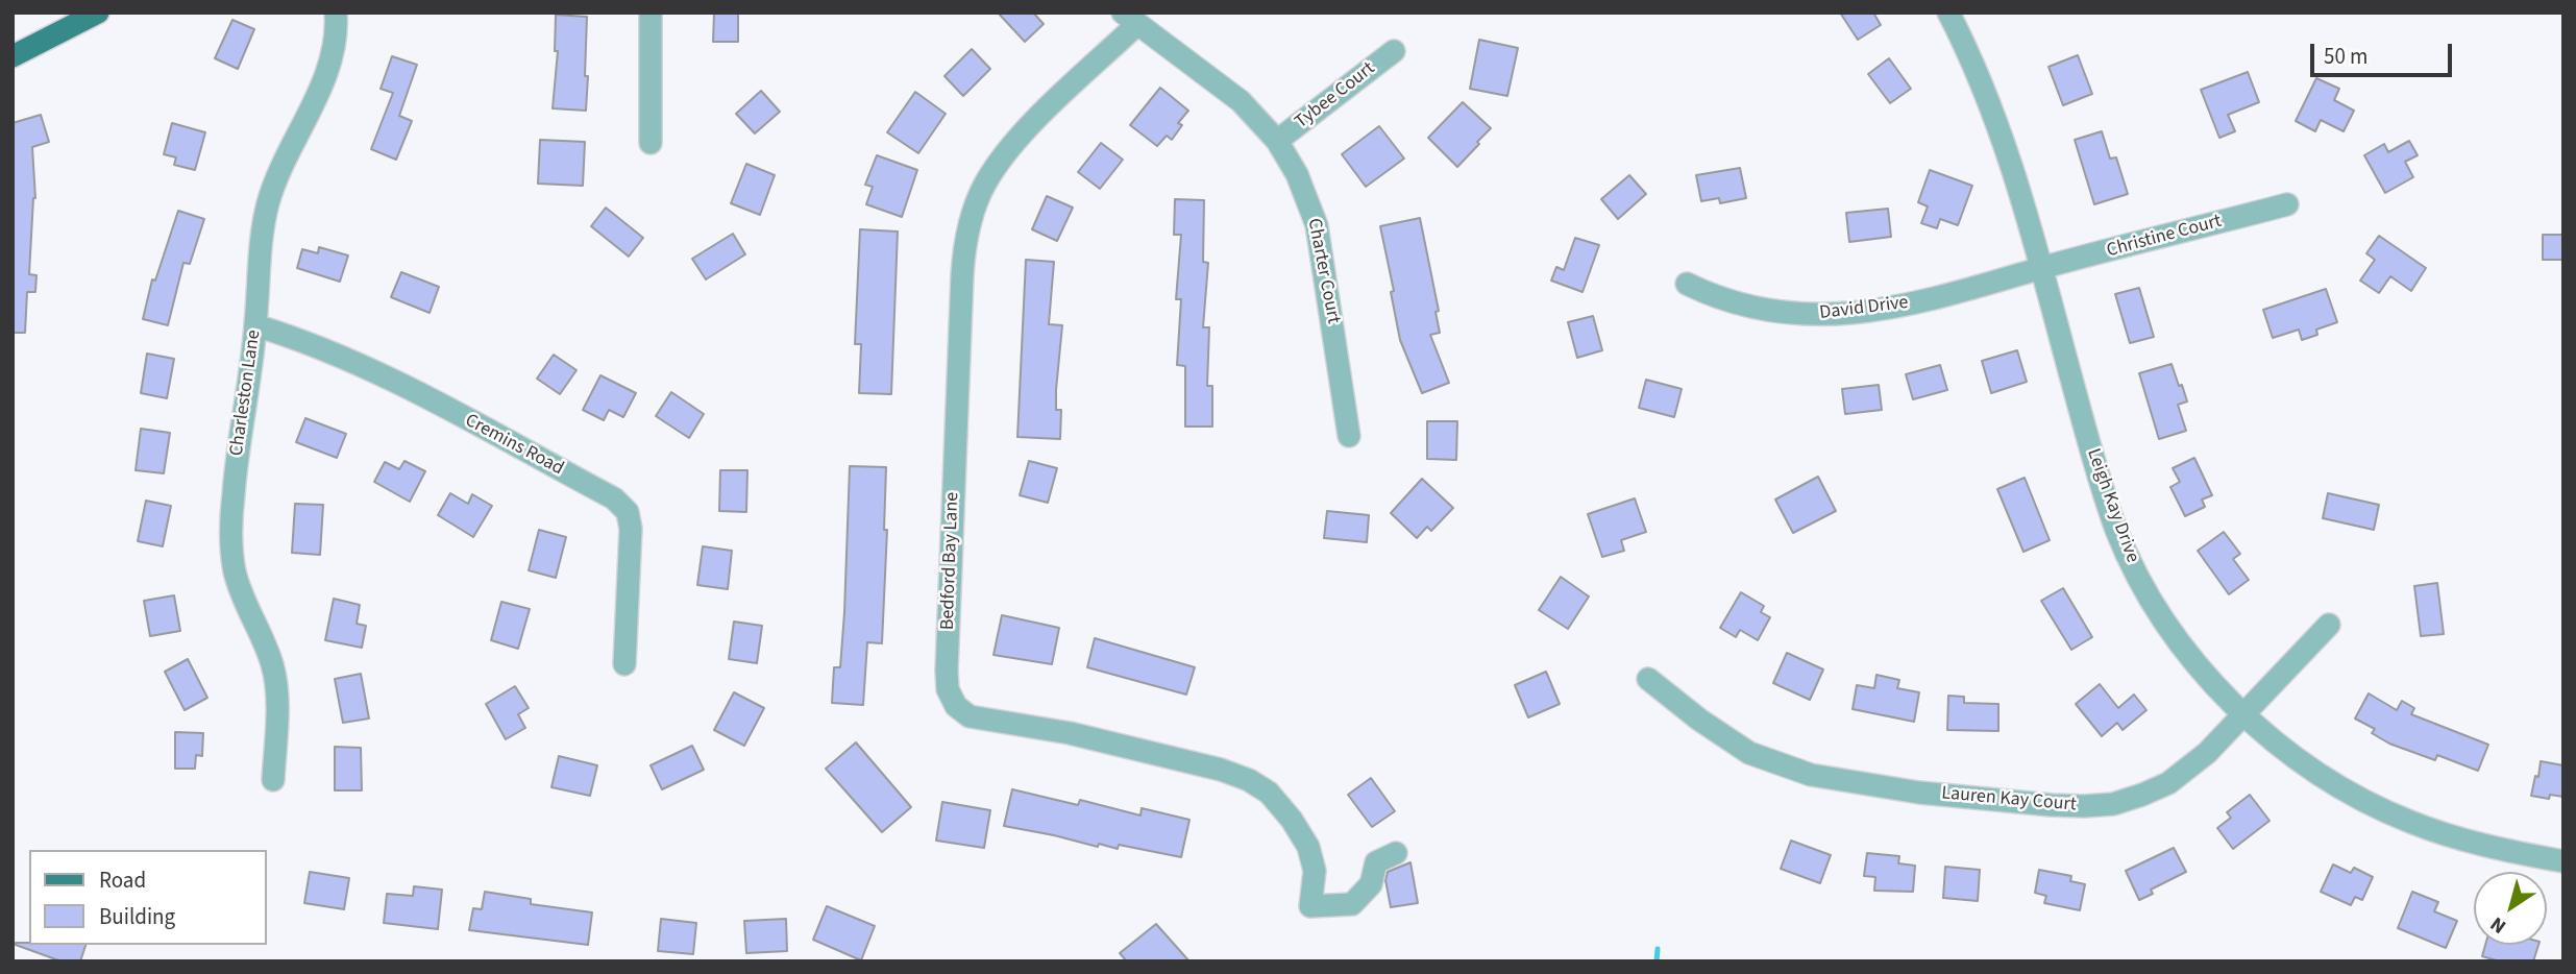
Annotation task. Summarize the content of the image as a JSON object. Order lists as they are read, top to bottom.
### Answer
{
  "streets": {
    "street": [
      "Tybee Court",
      "Christine Court",
      "Charter Court",
      "David Drive",
      "Charleston Lane",
      "Cremins Road",
      "Leigh Kay Drive",
      "Bedford Bay Lane",
      "Lauren Kay Court"
    ]
  },
  "crossings": [
    ["Tybee Court", "Charter Court"],
    ["Christine Court", "David Drive"],
    ["Christine Court", "Leigh Kay Drive"],
    ["Charter Court", "Bedford Bay Lane"],
    ["David Drive", "Leigh Kay Drive"],
    ["Charleston Lane", "Cremins Road"],
    ["Leigh Kay Drive", "Lauren Kay Court"]
  ],
  "legend": ["Road", "Building"],
  "scale_bar": "50 m",
  "north": "bottom left"
}
